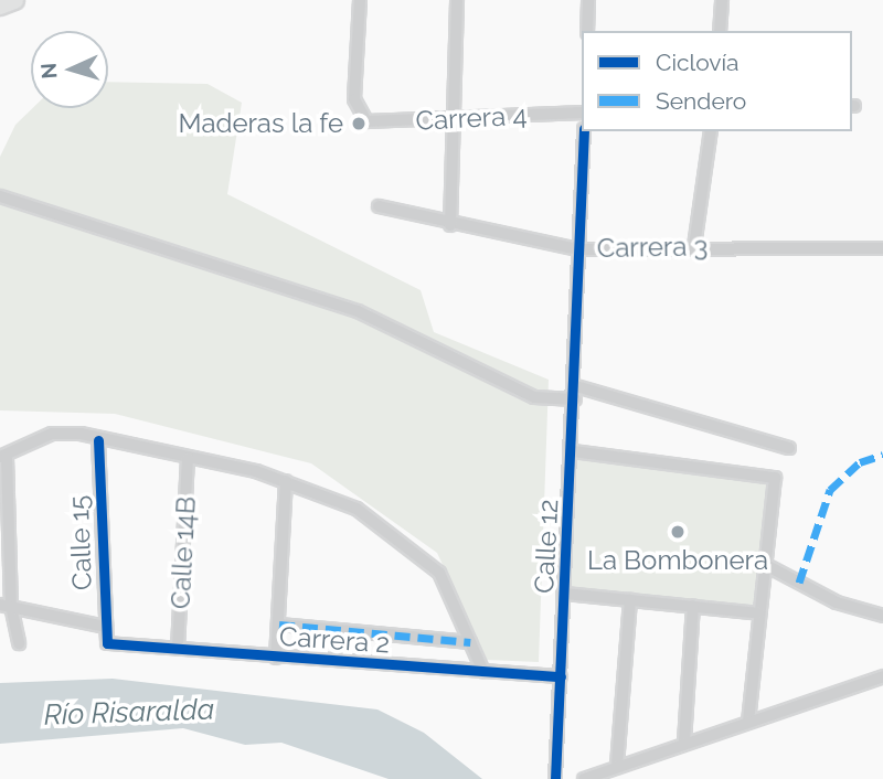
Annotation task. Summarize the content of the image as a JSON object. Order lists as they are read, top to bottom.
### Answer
{
  "streets": {
    "street": [
      "Carrera 4",
      "Carrera 3",
      "Calle 15",
      "Calle 12",
      "Calle 14B",
      "Carrera 2"
    ]
  },
  "crossings": [
    ["Carrera 3", "Calle 12"],
    ["Calle 15", "Carrera 2"],
    ["Calle 12", "Carrera 2"],
    ["Calle 14B", "Carrera 2"]
  ],
  "water": ["Río Risaralda"],
  "places": ["Maderas la fe", "La Bombonera"],
  "legend": ["Ciclovía", "Sendero"],
  "north": "left"
}
